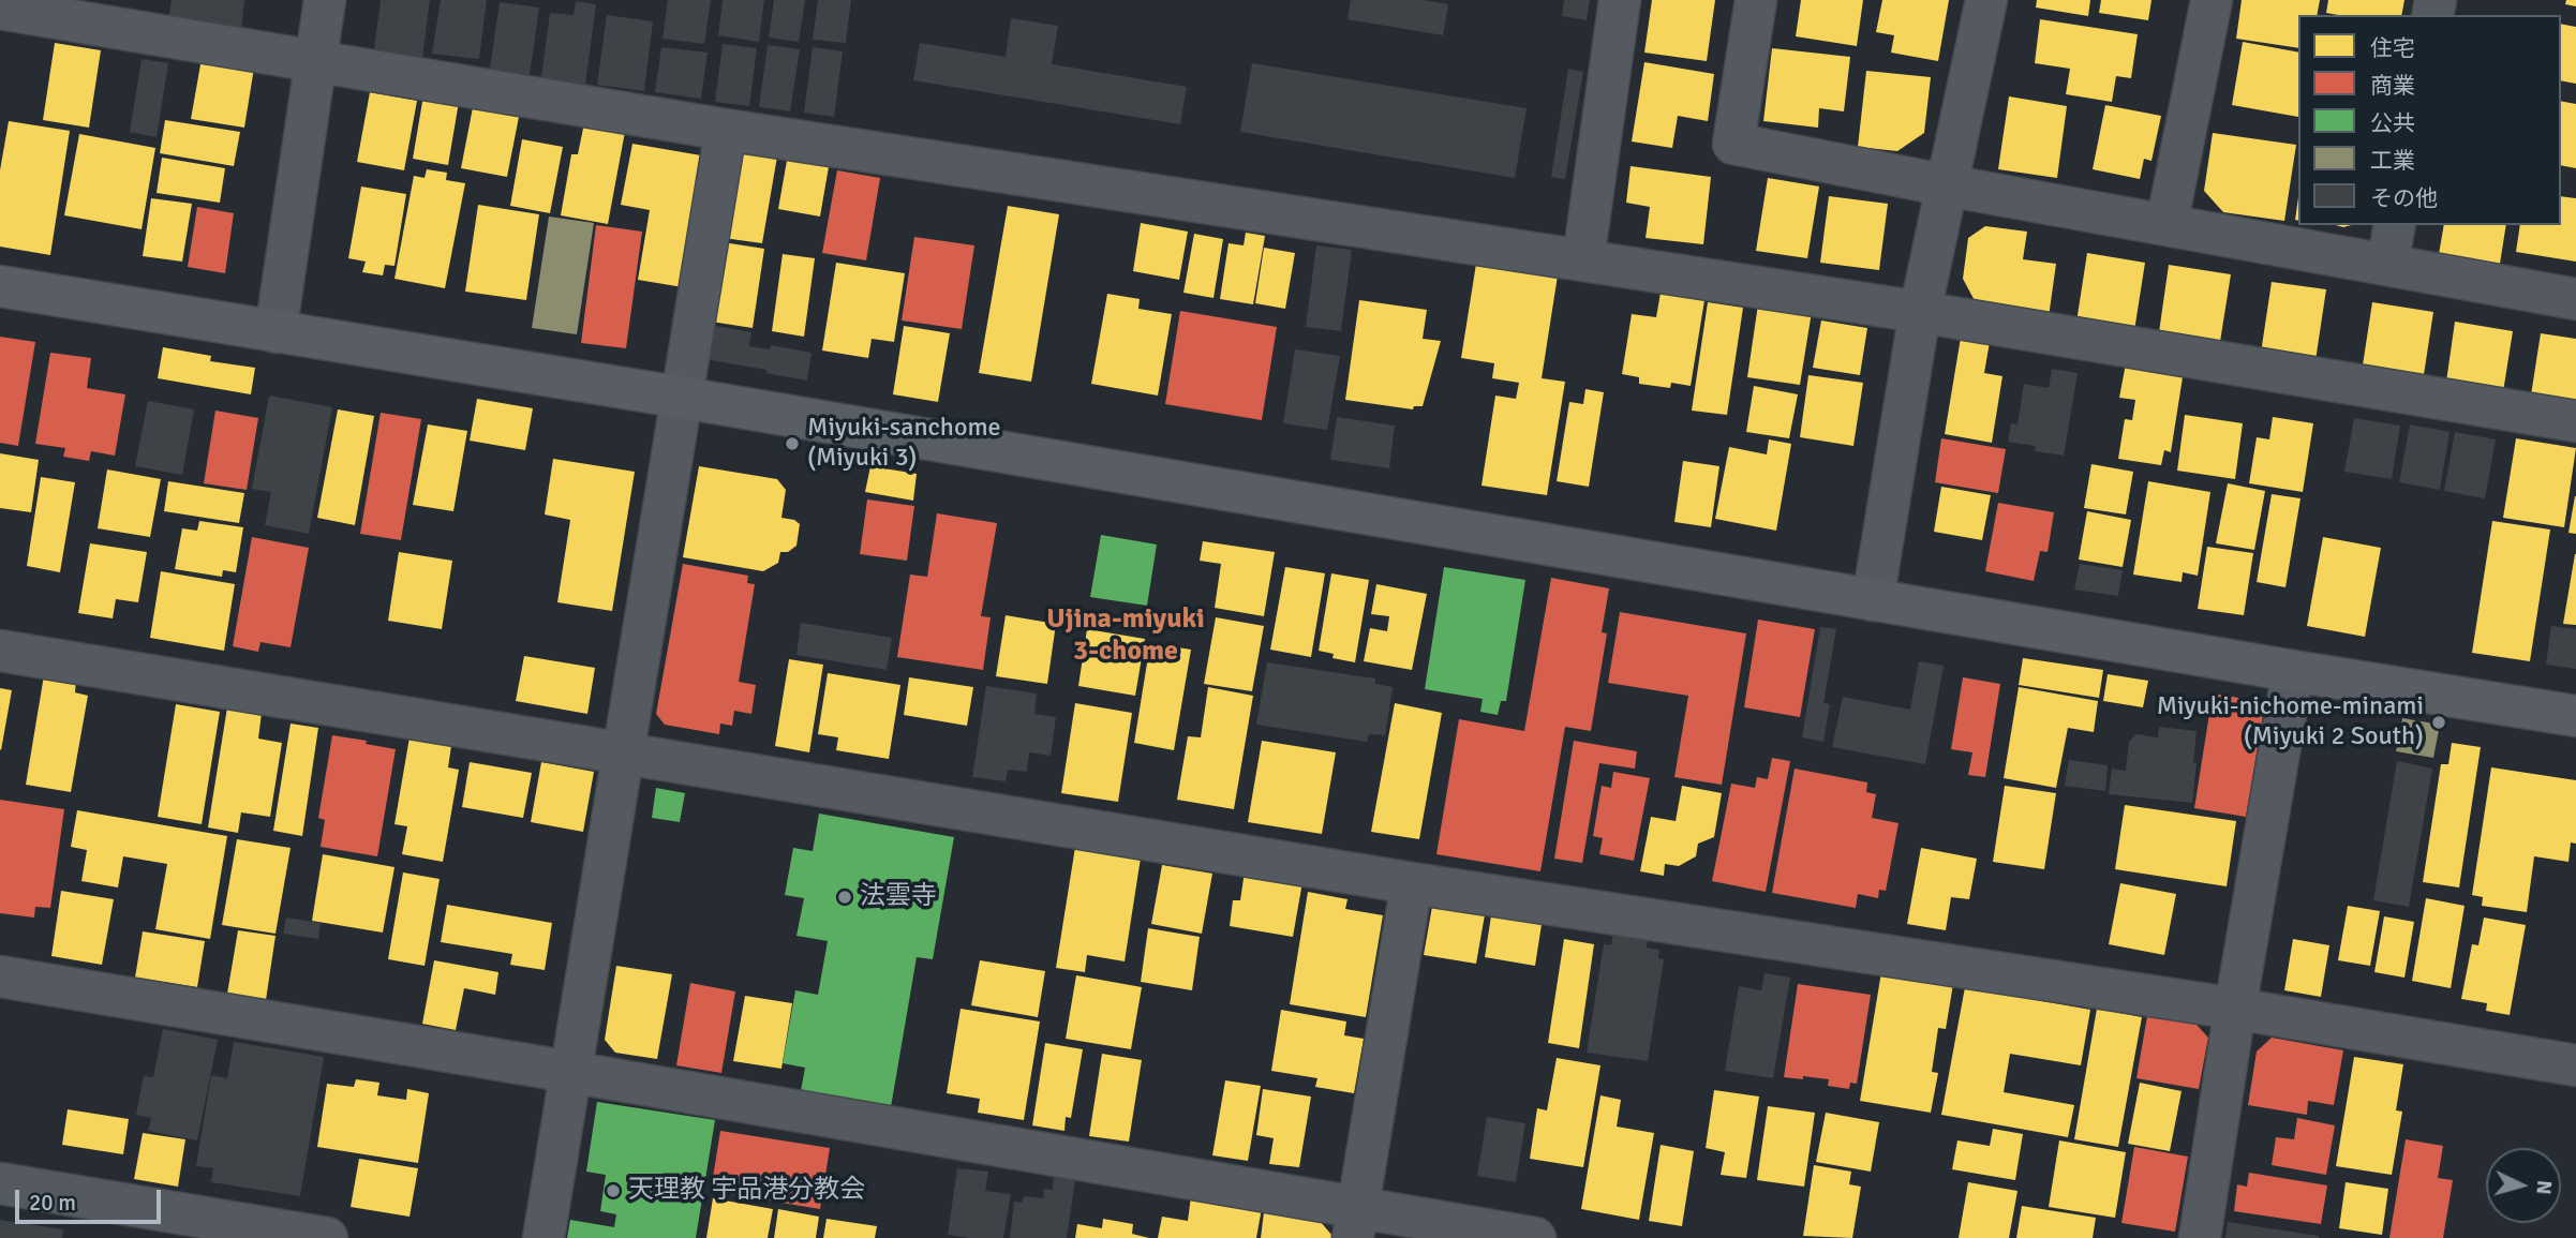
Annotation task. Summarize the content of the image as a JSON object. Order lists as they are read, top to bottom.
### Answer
{
  "districts": ["Ujina-miyuki 3-chome"],
  "places": [
    "Miyuki-sanchome (Miyuki 3)",
    "Miyuki-nichome-minami (Miyuki 2 South)",
    "法雲寺",
    "天理教 宇品港分教会"
  ],
  "legend": [
    "住宅",
    "商業",
    "公共",
    "工業",
    "その他"
  ],
  "scale_bar": "20 m",
  "north": "right"
}
